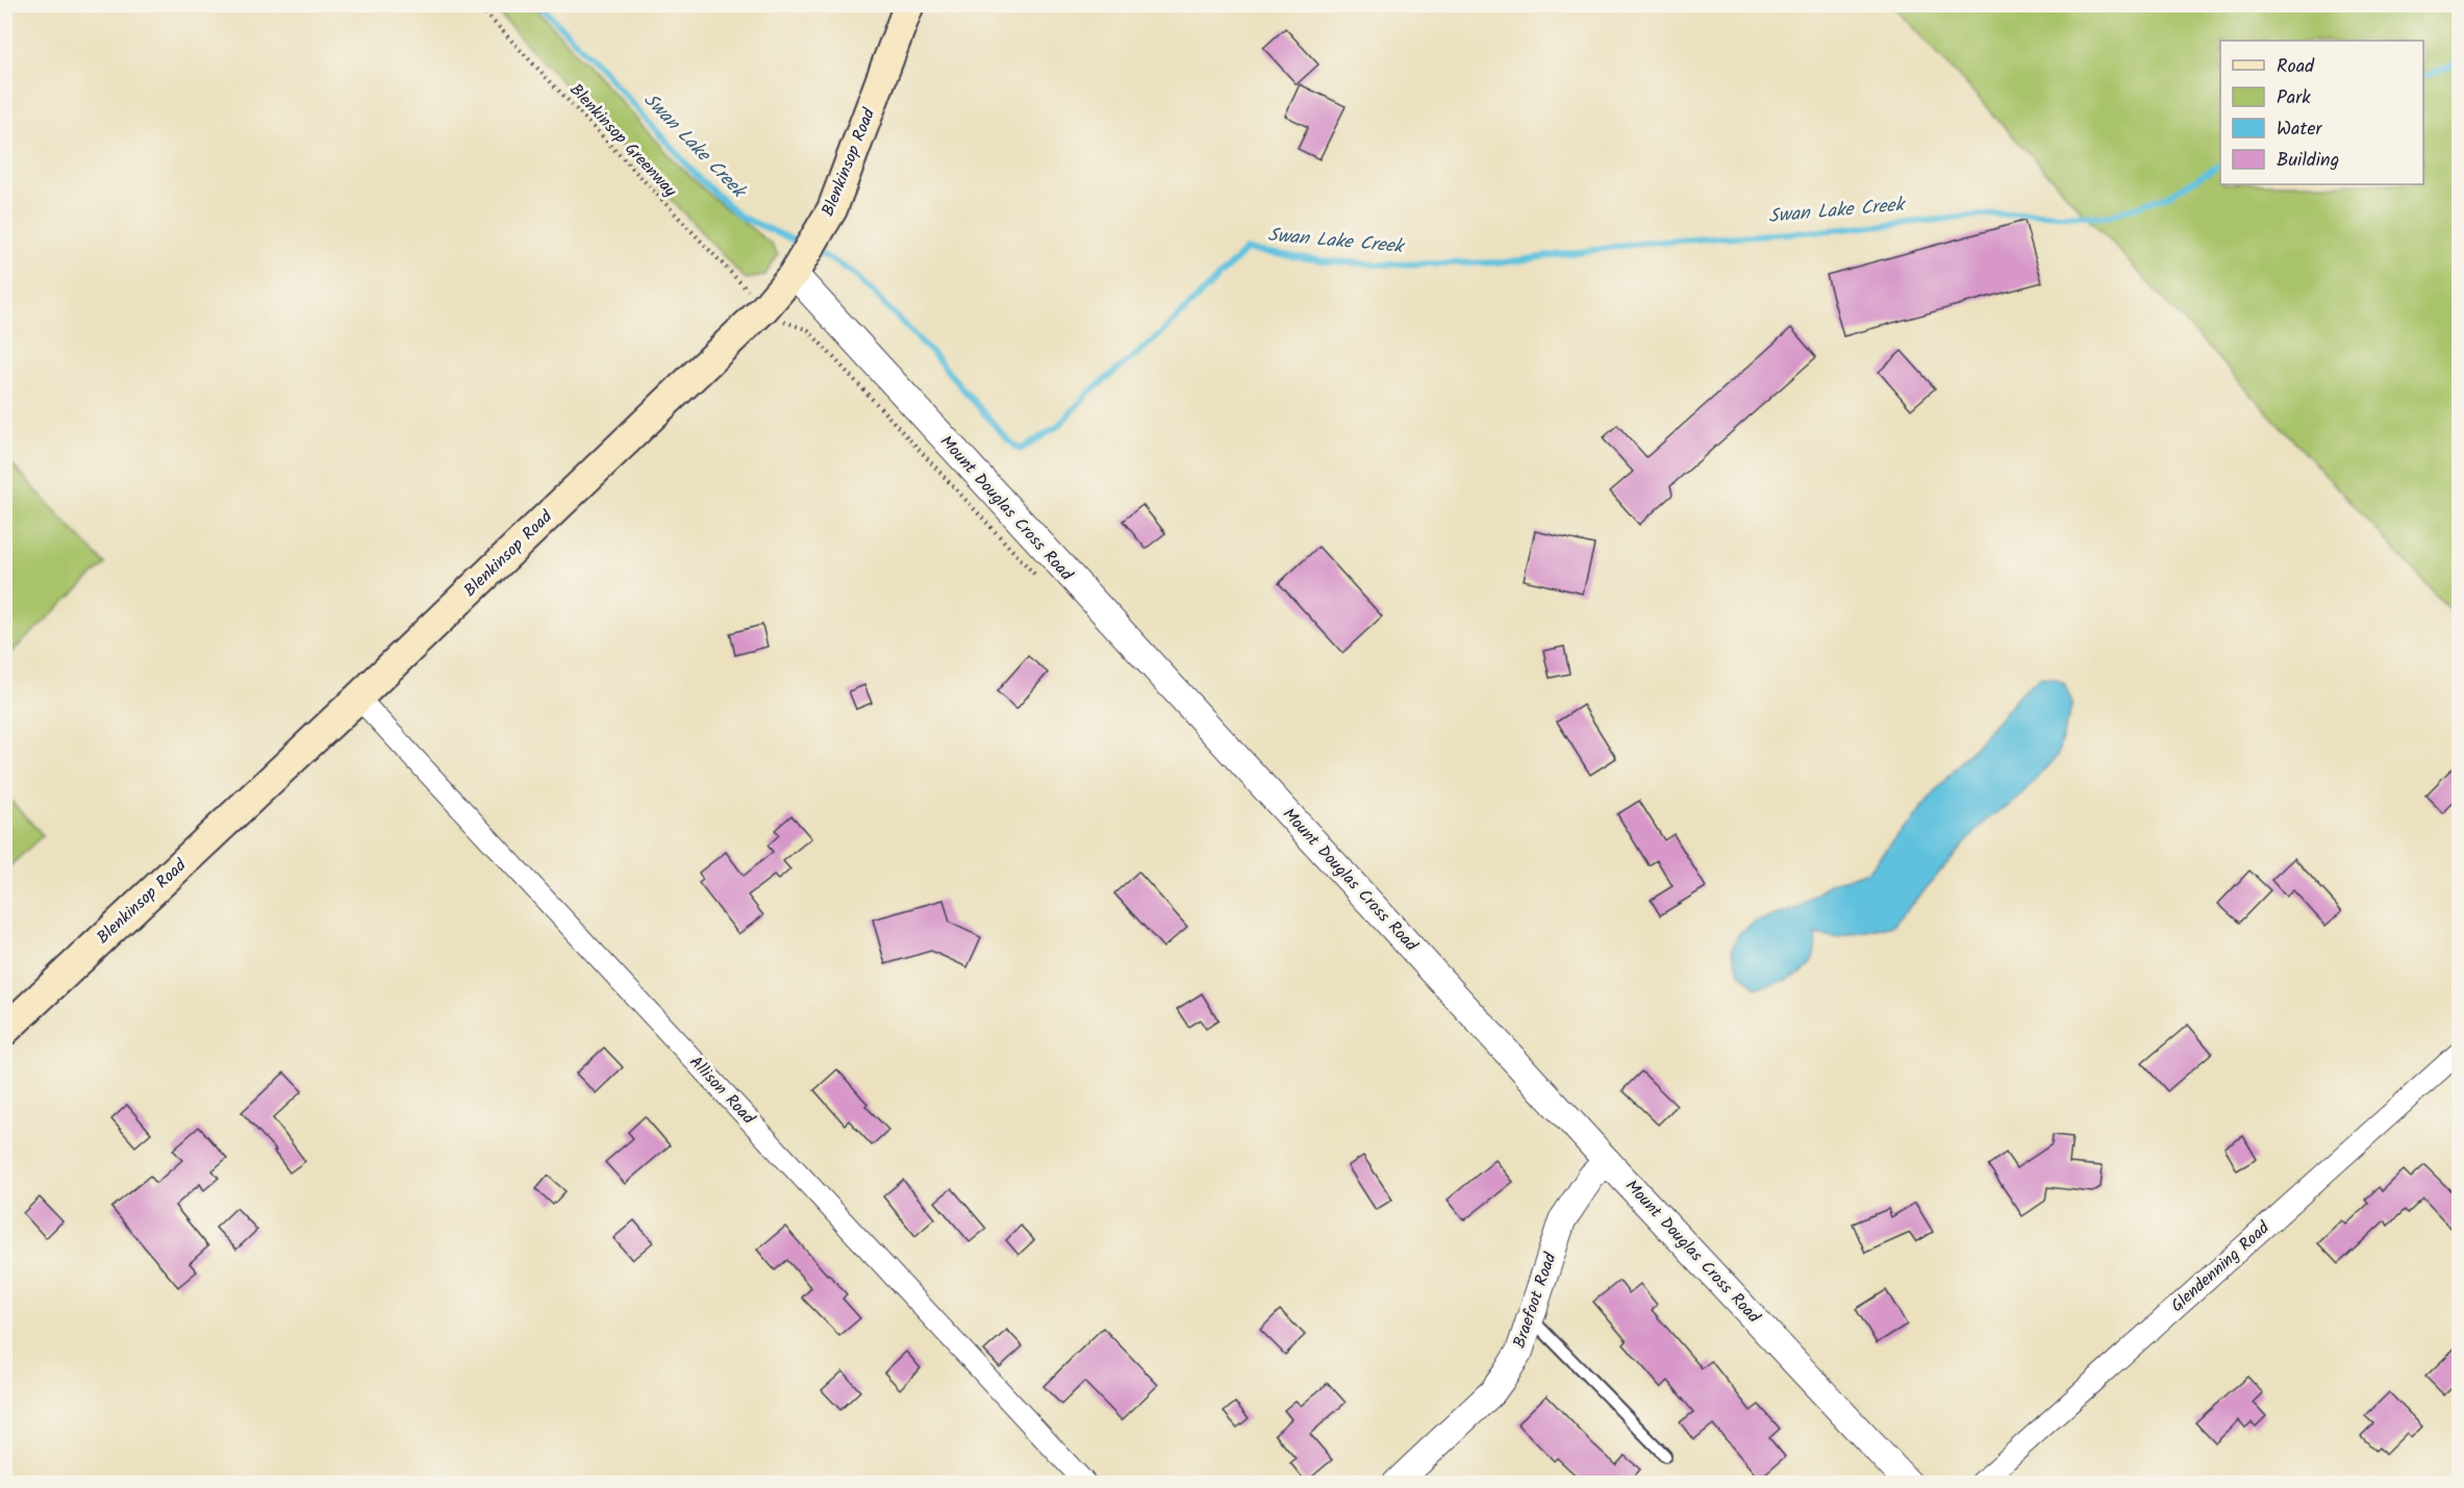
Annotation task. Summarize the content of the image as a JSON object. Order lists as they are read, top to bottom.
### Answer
{
  "streets": {
    "main road": ["Blenkinsop Road"],
    "street": [
      "Mount Douglas Cross Road",
      "Allison Road",
      "Glendenning Road",
      "Braefoot Road"
    ],
    "path": ["Blenkinsop Greenway"]
  },
  "crossings": [
    ["Blenkinsop Road", "Mount Douglas Cross Road"],
    ["Blenkinsop Road", "Allison Road"],
    ["Mount Douglas Cross Road", "Braefoot Road"]
  ],
  "water": ["Swan Lake Creek"],
  "legend": [
    "Road",
    "Park",
    "Water",
    "Building"
  ]
}
